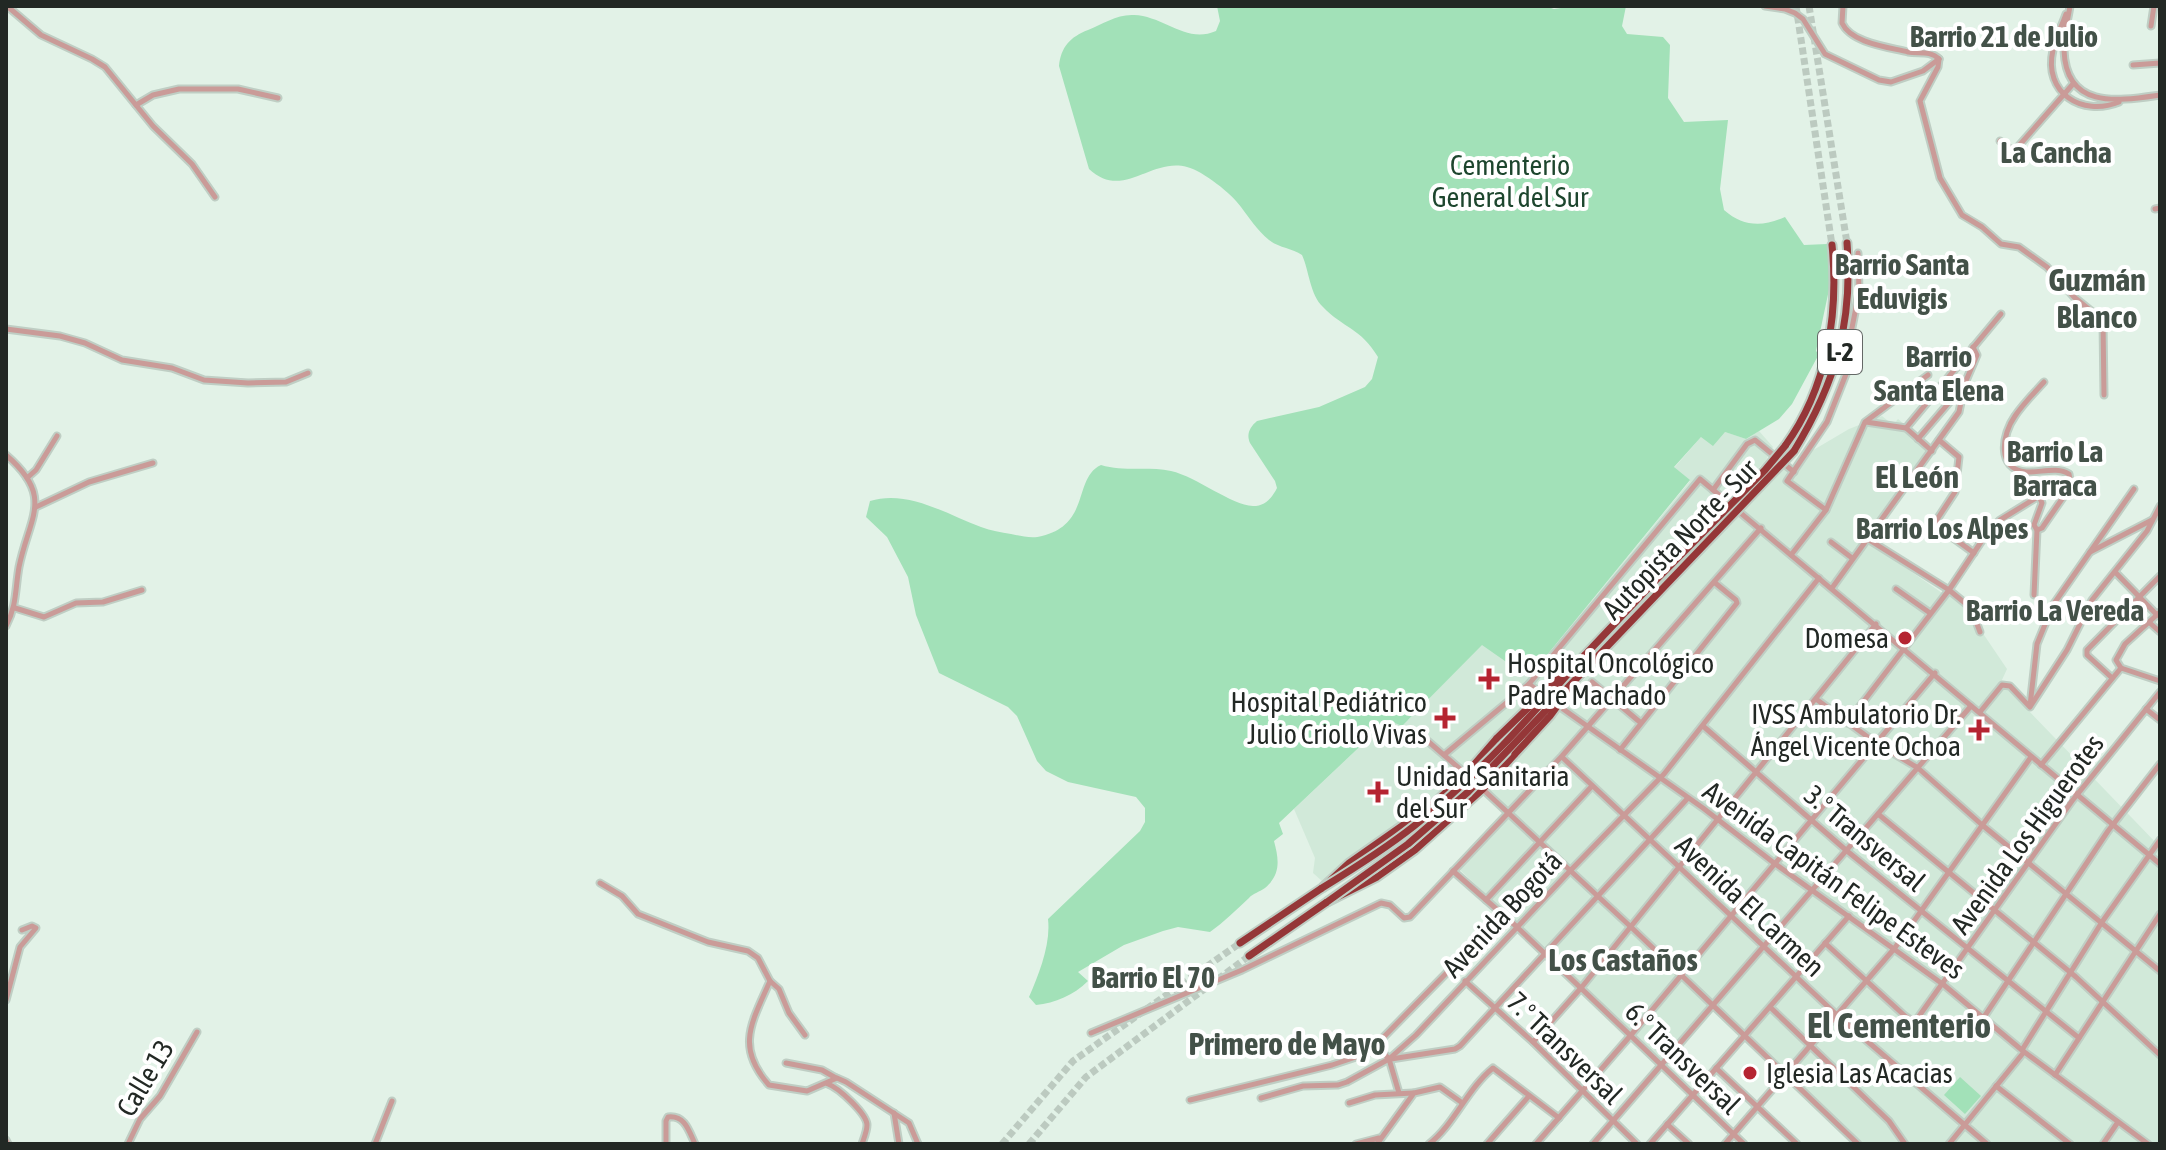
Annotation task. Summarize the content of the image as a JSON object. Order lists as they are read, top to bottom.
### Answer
{
  "streets": {
    "highway": ["L-2", "Autopista Norte - Sur"],
    "street": [
      "Avenida Los Higuerotes",
      "3.° Transversal",
      "Avenida Capitán Felipe Esteves",
      "Avenida El Carmen",
      "Avenida Bogotá",
      "7.° Transversal",
      "6.° Transversal",
      "Calle 13"
    ]
  },
  "crossings": [
    ["Avenida Los Higuerotes", "3.° Transversal"],
    ["Avenida Los Higuerotes", "Avenida Capitán Felipe Esteves"],
    ["3.° Transversal", "Avenida Bogotá"],
    ["Avenida Capitán Felipe Esteves", "Avenida Bogotá"],
    ["Avenida El Carmen", "Avenida Bogotá"],
    ["Avenida Bogotá", "7.° Transversal"],
    ["Avenida Bogotá", "6.° Transversal"]
  ],
  "districts": [
    "Barrio 21 de Julio",
    "La Cancha",
    "Barrio Santa Eduvigis",
    "Guzmán Blanco",
    "Barrio Santa Elena",
    "Barrio La Barraca",
    "El León",
    "Barrio Los Alpes",
    "Barrio La Vereda",
    "Los Castaños",
    "Barrio El 70",
    "El Cementerio",
    "Primero de Mayo"
  ],
  "parks": ["Cementerio General del Sur"],
  "places": {
    "other": ["Domesa", "Iglesia Las Acacias"],
    "health": [
      "Hospital Oncológico Padre Machado",
      "Hospital Pediátrico Julio Criollo Vivas",
      "IVSS Ambulatorio Dr. Ángel Vicente Ochoa",
      "Unidad Sanitaria del Sur"
    ]
  }
}
